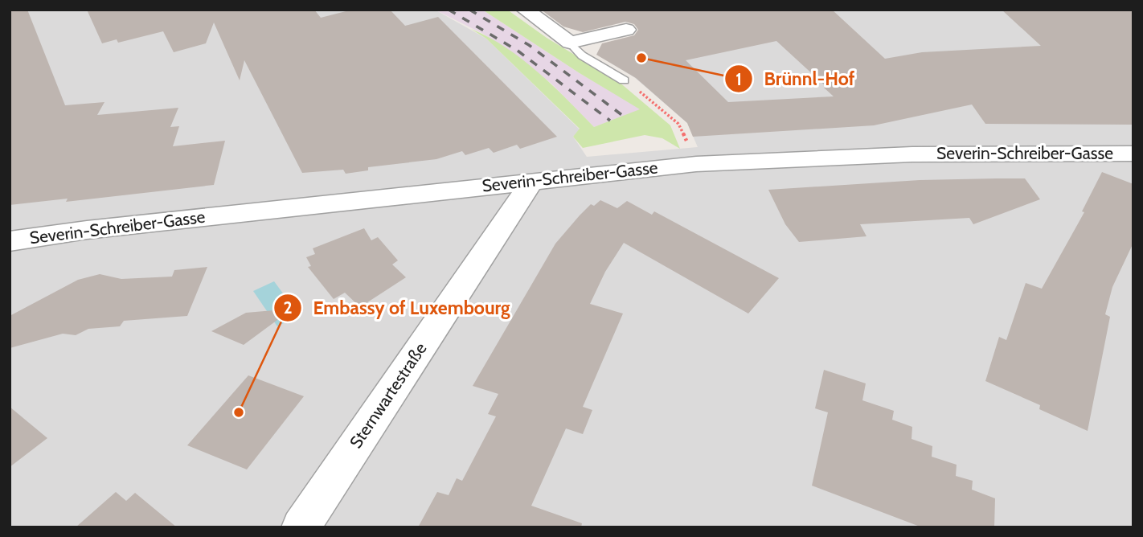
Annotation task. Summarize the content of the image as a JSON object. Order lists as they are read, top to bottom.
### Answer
{
  "streets": {
    "street": ["Severin-Schreiber-Gasse", "Sternwartestraße"]
  },
  "crossings": [
    ["Severin-Schreiber-Gasse", "Sternwartestraße"]
  ],
  "places": ["Brünnl-Hof", "Embassy of Luxembourg"]
}
